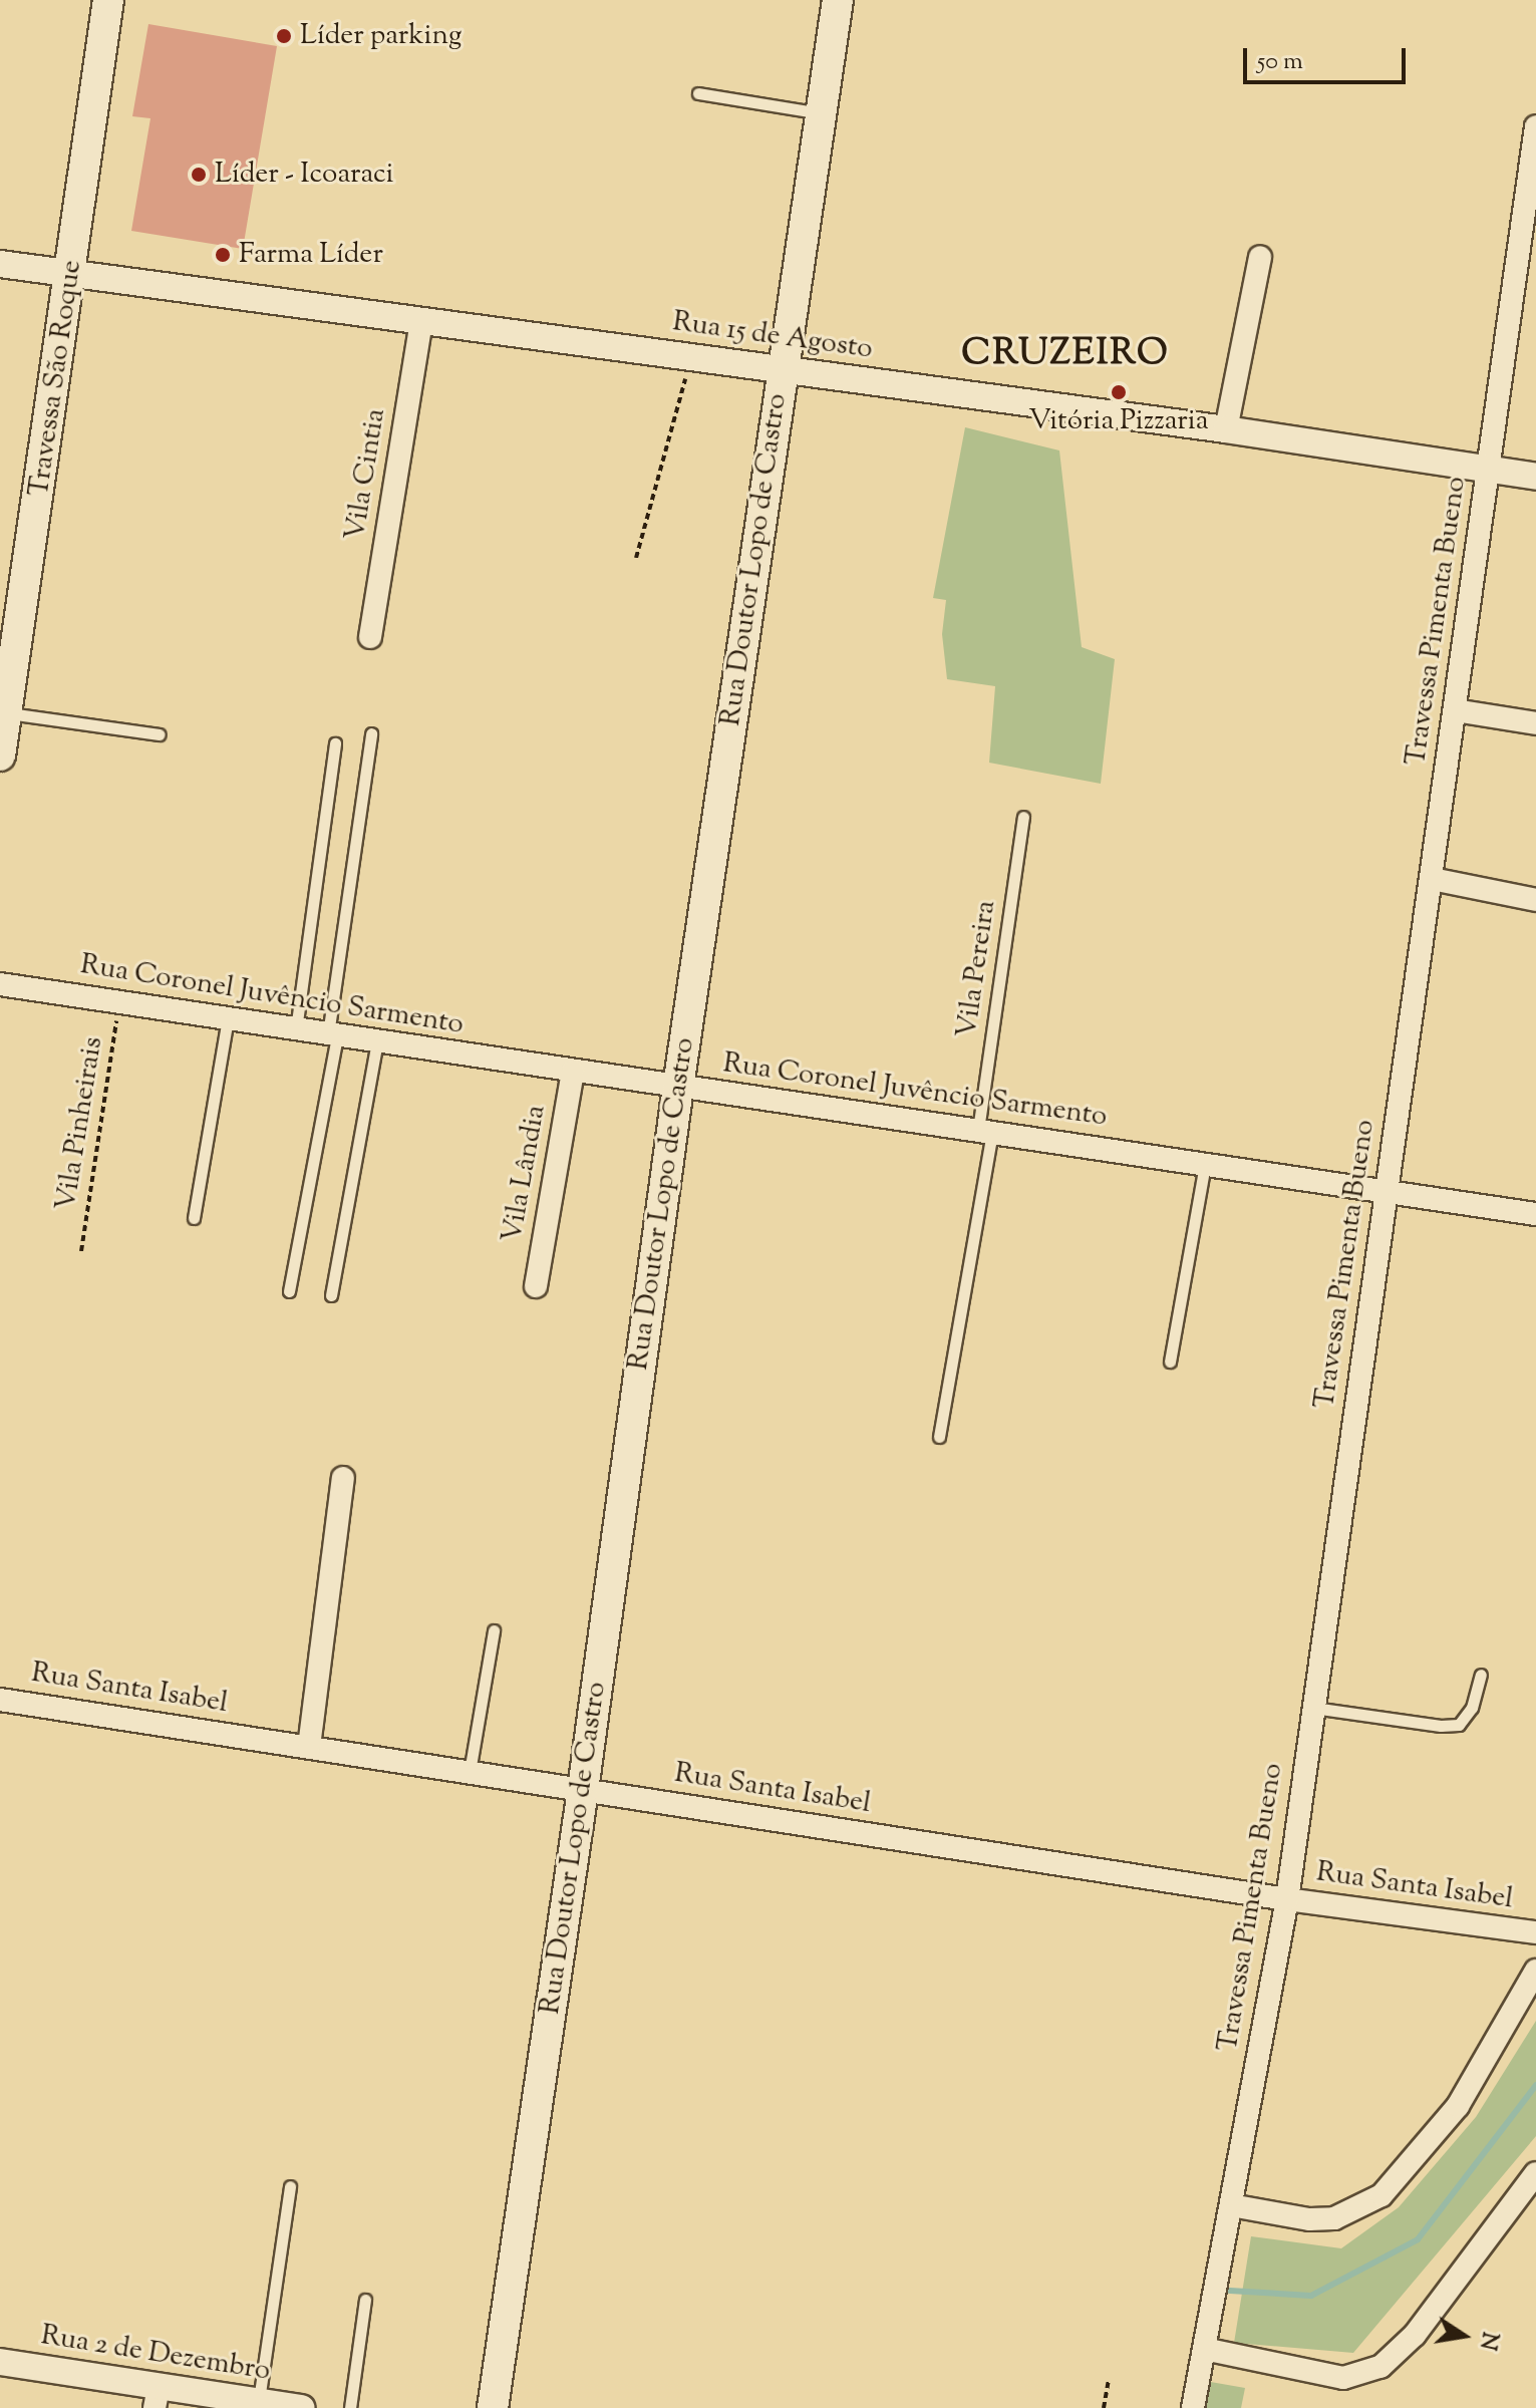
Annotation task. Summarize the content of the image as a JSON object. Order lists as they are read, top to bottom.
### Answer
{
  "streets": {
    "main road": ["Travessa São Roque", "Rua Doutor Lopo de Castro"],
    "street": [
      "Rua 15 de Agosto",
      "Vila Cintia",
      "Travessa Pimenta Bueno",
      "Rua Coronel Juvêncio Sarmento",
      "Vila Lândia",
      "Rua Santa Isabel",
      "Rua 2 de Dezembro"
    ],
    "lane": ["Vila Pereira"],
    "path": ["Vila Pinheirais"]
  },
  "crossings": [
    ["Rua 15 de Agosto", "Travessa São Roque"],
    ["Rua 15 de Agosto", "Vila Cintia"],
    ["Rua 15 de Agosto", "Rua Doutor Lopo de Castro"],
    ["Rua 15 de Agosto", "Travessa Pimenta Bueno"],
    ["Rua Doutor Lopo de Castro", "Rua Coronel Juvêncio Sarmento"],
    ["Rua Doutor Lopo de Castro", "Rua Santa Isabel"],
    ["Travessa Pimenta Bueno", "Rua Coronel Juvêncio Sarmento"],
    ["Travessa Pimenta Bueno", "Rua Santa Isabel"],
    ["Vila Pereira", "Rua Coronel Juvêncio Sarmento"],
    ["Rua Coronel Juvêncio Sarmento", "Vila Pinheirais"],
    ["Rua Coronel Juvêncio Sarmento", "Vila Lândia"]
  ],
  "districts": ["CRUZEIRO"],
  "places": [
    "Líder parking",
    "Líder - Icoaraci",
    "Farma Líder",
    "Vitória Pizzaria"
  ],
  "scale_bar": "50 m",
  "north": "right"
}
